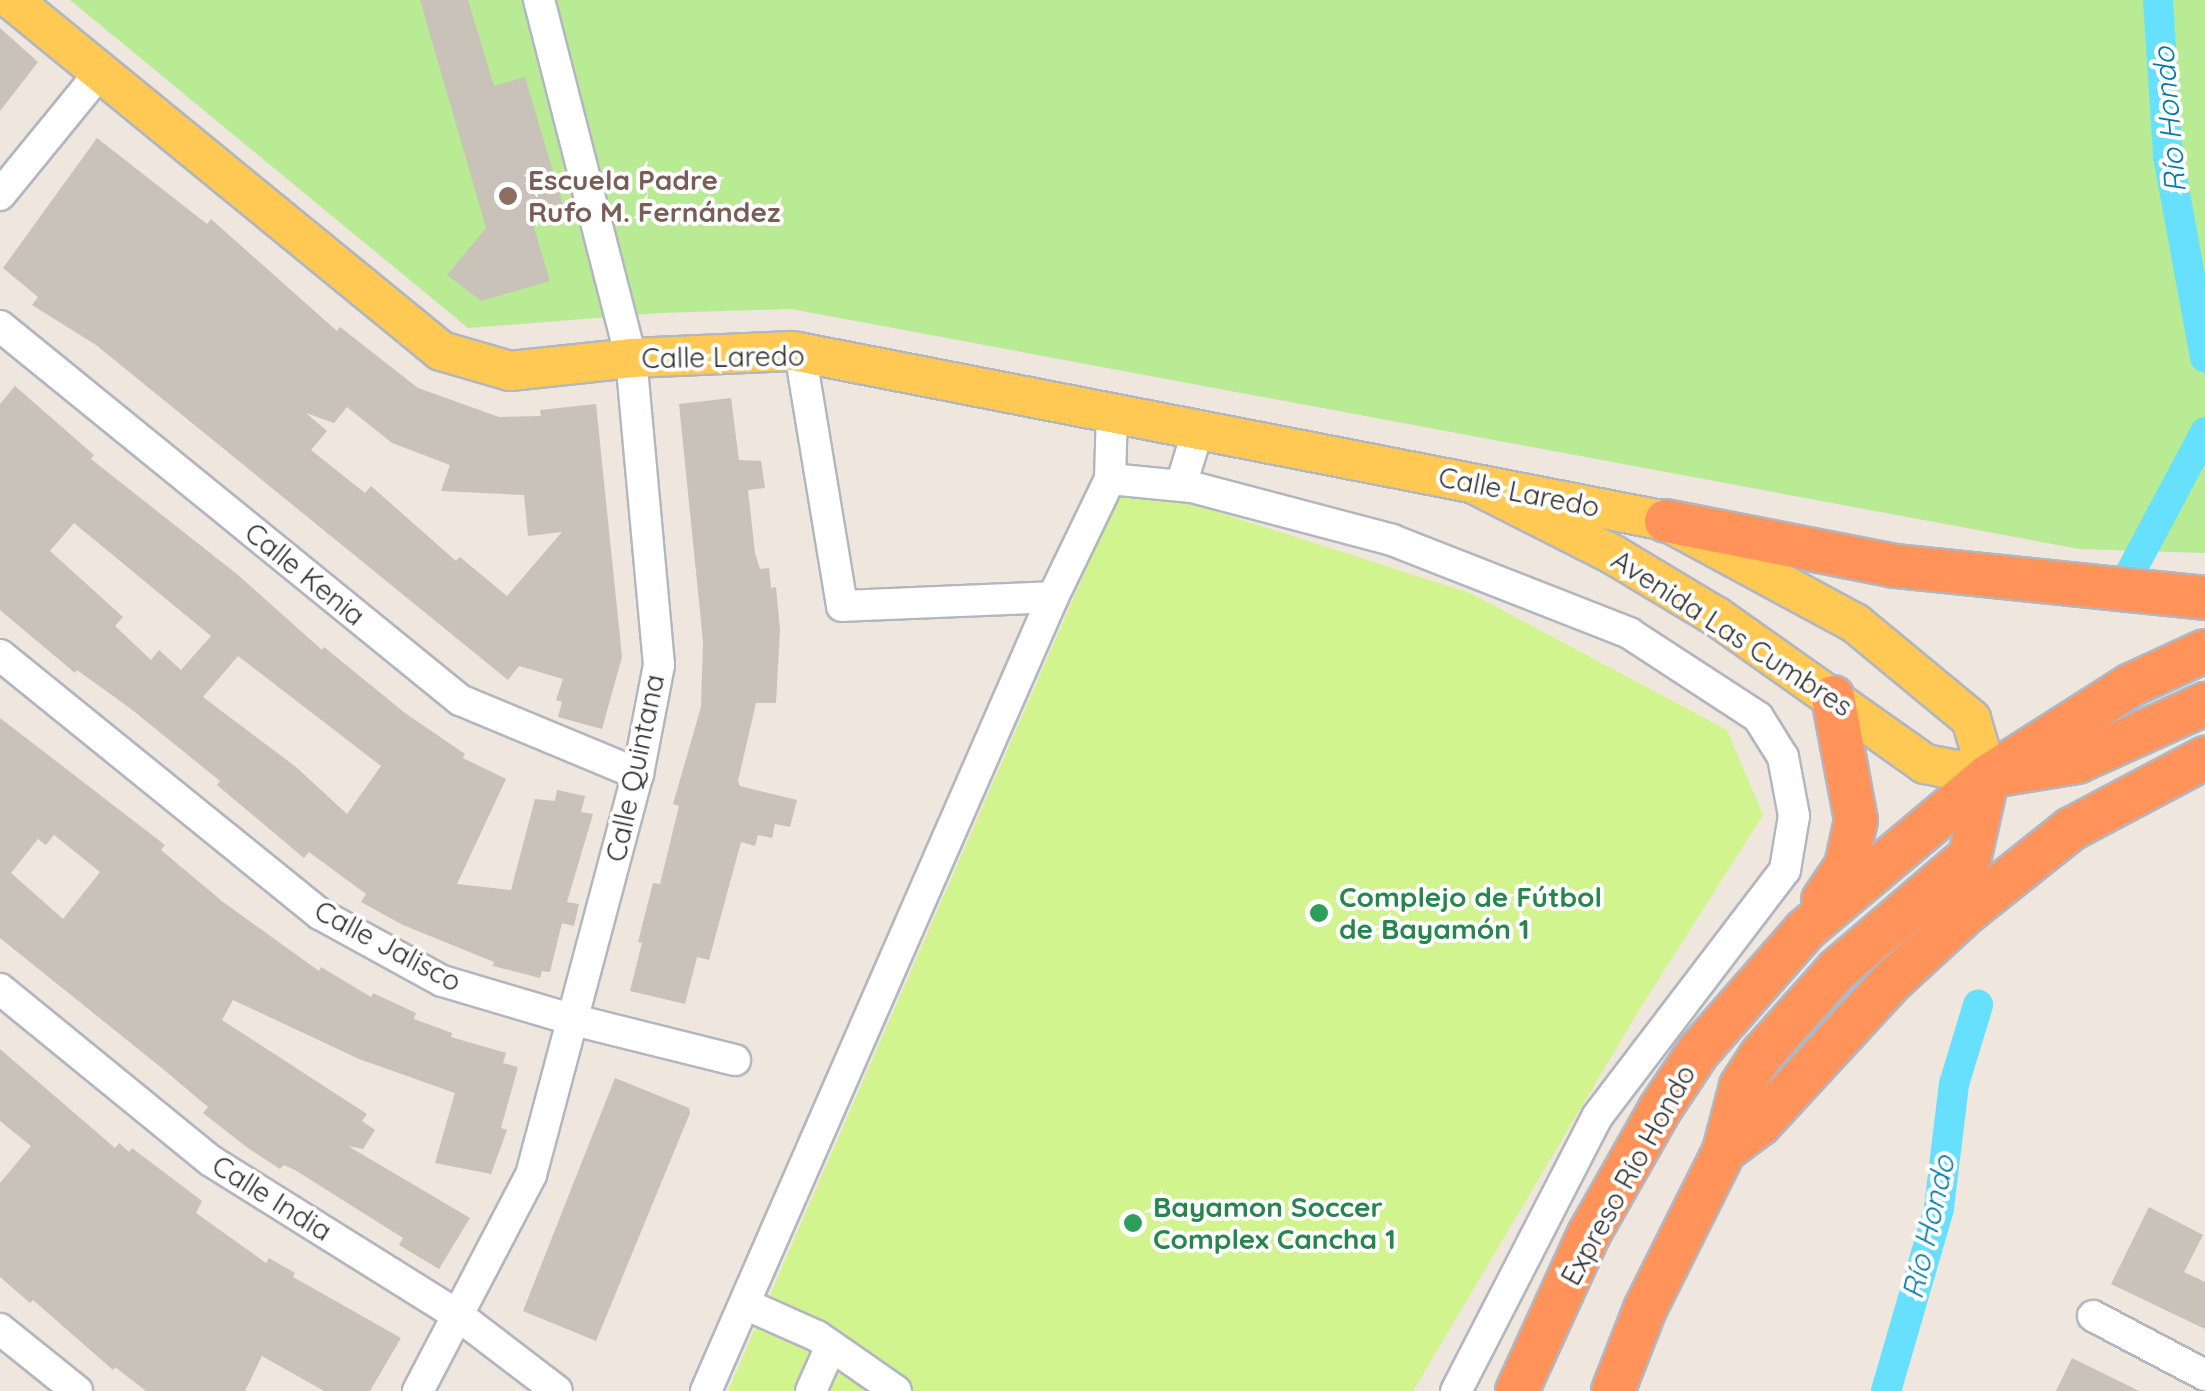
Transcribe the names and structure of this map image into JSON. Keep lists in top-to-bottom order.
{
  "streets": {
    "highway": ["Expreso Río Hondo"],
    "main road": ["Calle Laredo", "Avenida Las Cumbres"],
    "street": [
      "Calle Kenia",
      "Calle Quintana",
      "Calle Jalisco",
      "Calle India"
    ]
  },
  "crossings": [
    ["Calle Laredo", "Avenida Las Cumbres"],
    ["Calle Laredo", "Calle Quintana"],
    ["Calle Kenia", "Calle Quintana"],
    ["Avenida Las Cumbres", "Expreso Río Hondo"],
    ["Calle Quintana", "Calle Jalisco"],
    ["Calle Quintana", "Calle India"]
  ],
  "water": ["Río Hondo"],
  "places": ["Escuela Padre Rufo M. Fernández", "Complejo de Fútbol de Bayamón 1", "Bayamon Soccer Complex Cancha 1"]
}
